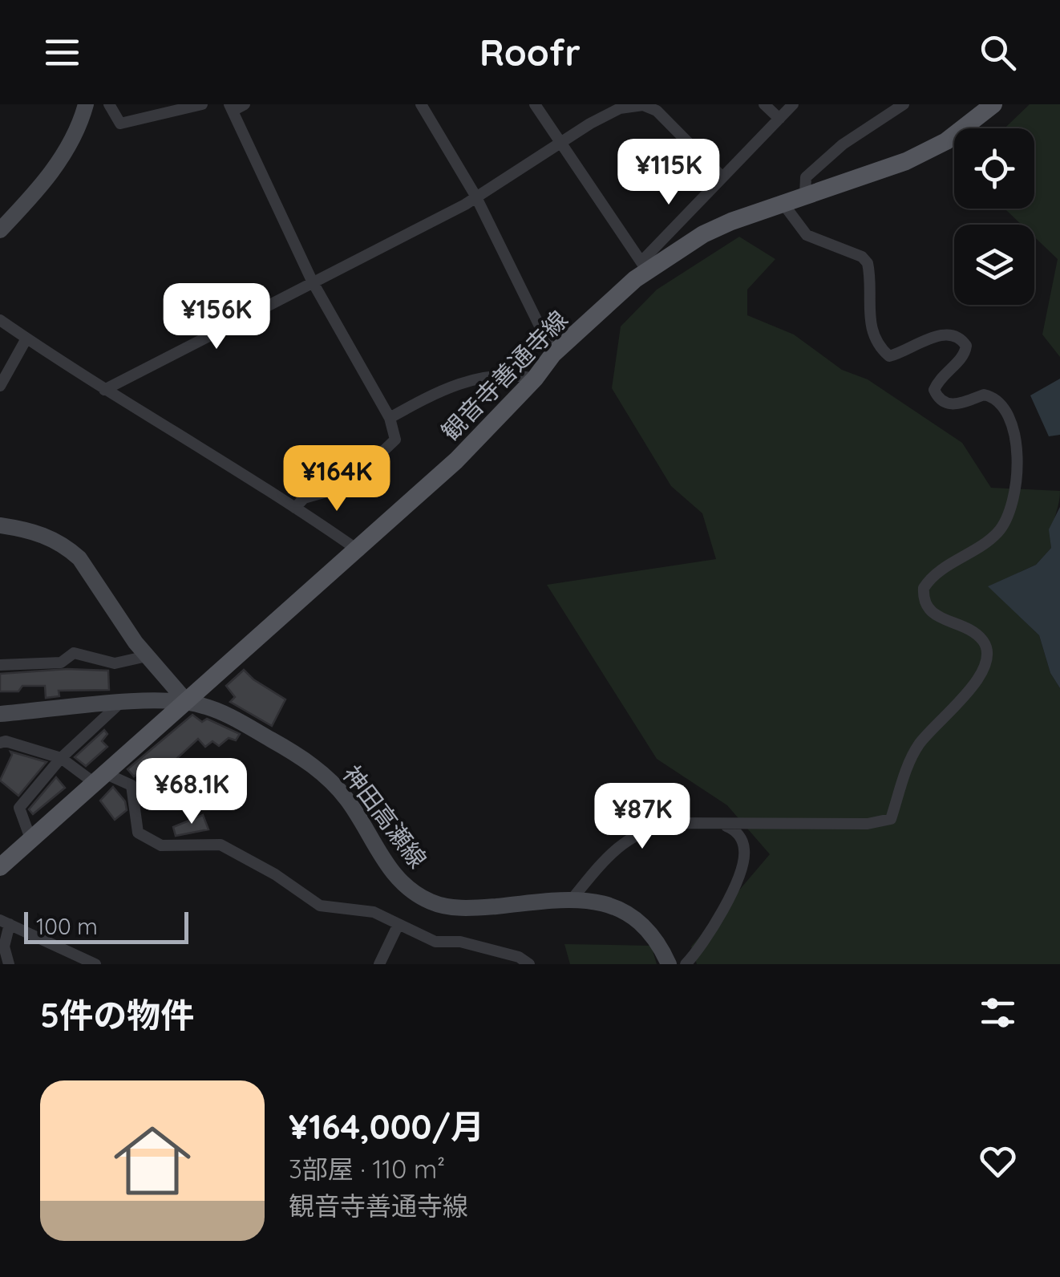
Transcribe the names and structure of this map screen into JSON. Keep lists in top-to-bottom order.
{
  "streets": {
    "main road": ["観音寺善通寺線", "神田高瀬線"]
  },
  "crossings": [
    ["観音寺善通寺線", "神田高瀬線"]
  ],
  "scale_bar": "100 m",
  "page": {
    "header": "Roofr",
    "price": [
      "¥115K",
      "¥156K",
      "¥164K",
      "¥68.1K",
      "¥87K"
    ],
    "scale": "100 m",
    "heading": "5件の物件",
    "list": [
      {
        "name": "¥164,000/月",
        "note": "3部屋 · 110 m² · 観音寺善通寺線"
      }
    ]
  }
}
